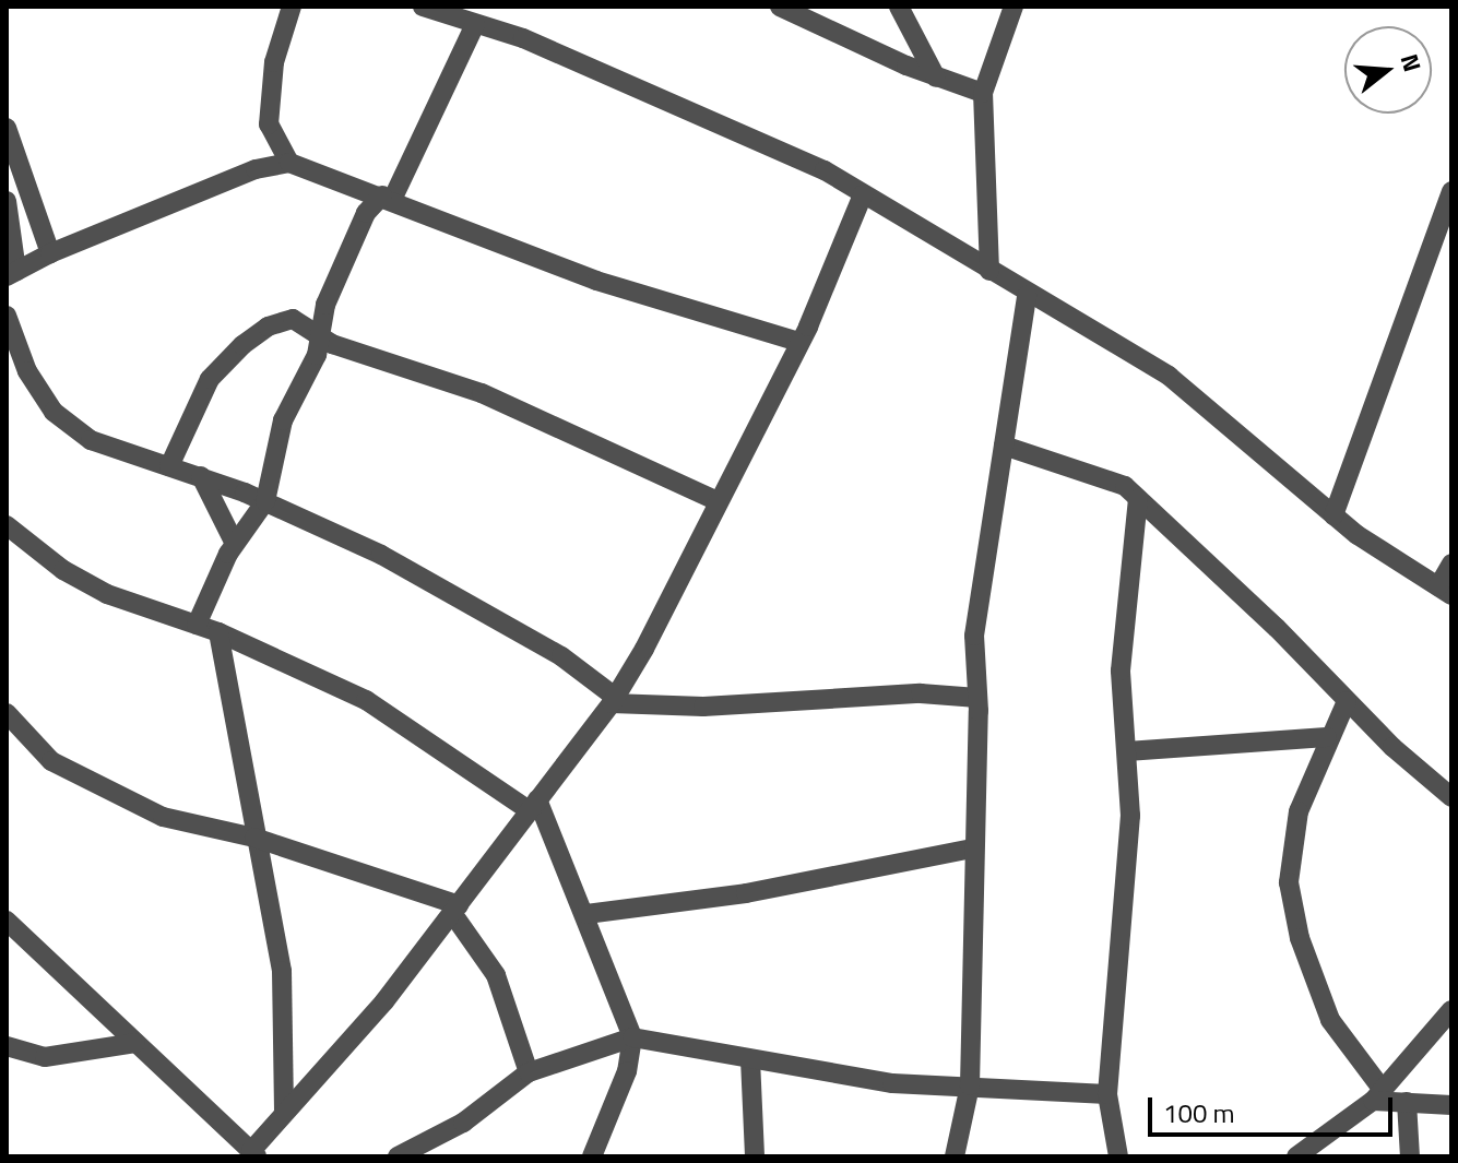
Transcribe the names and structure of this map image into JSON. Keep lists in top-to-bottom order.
{
  "scale_bar": "100 m",
  "north": "right"
}
